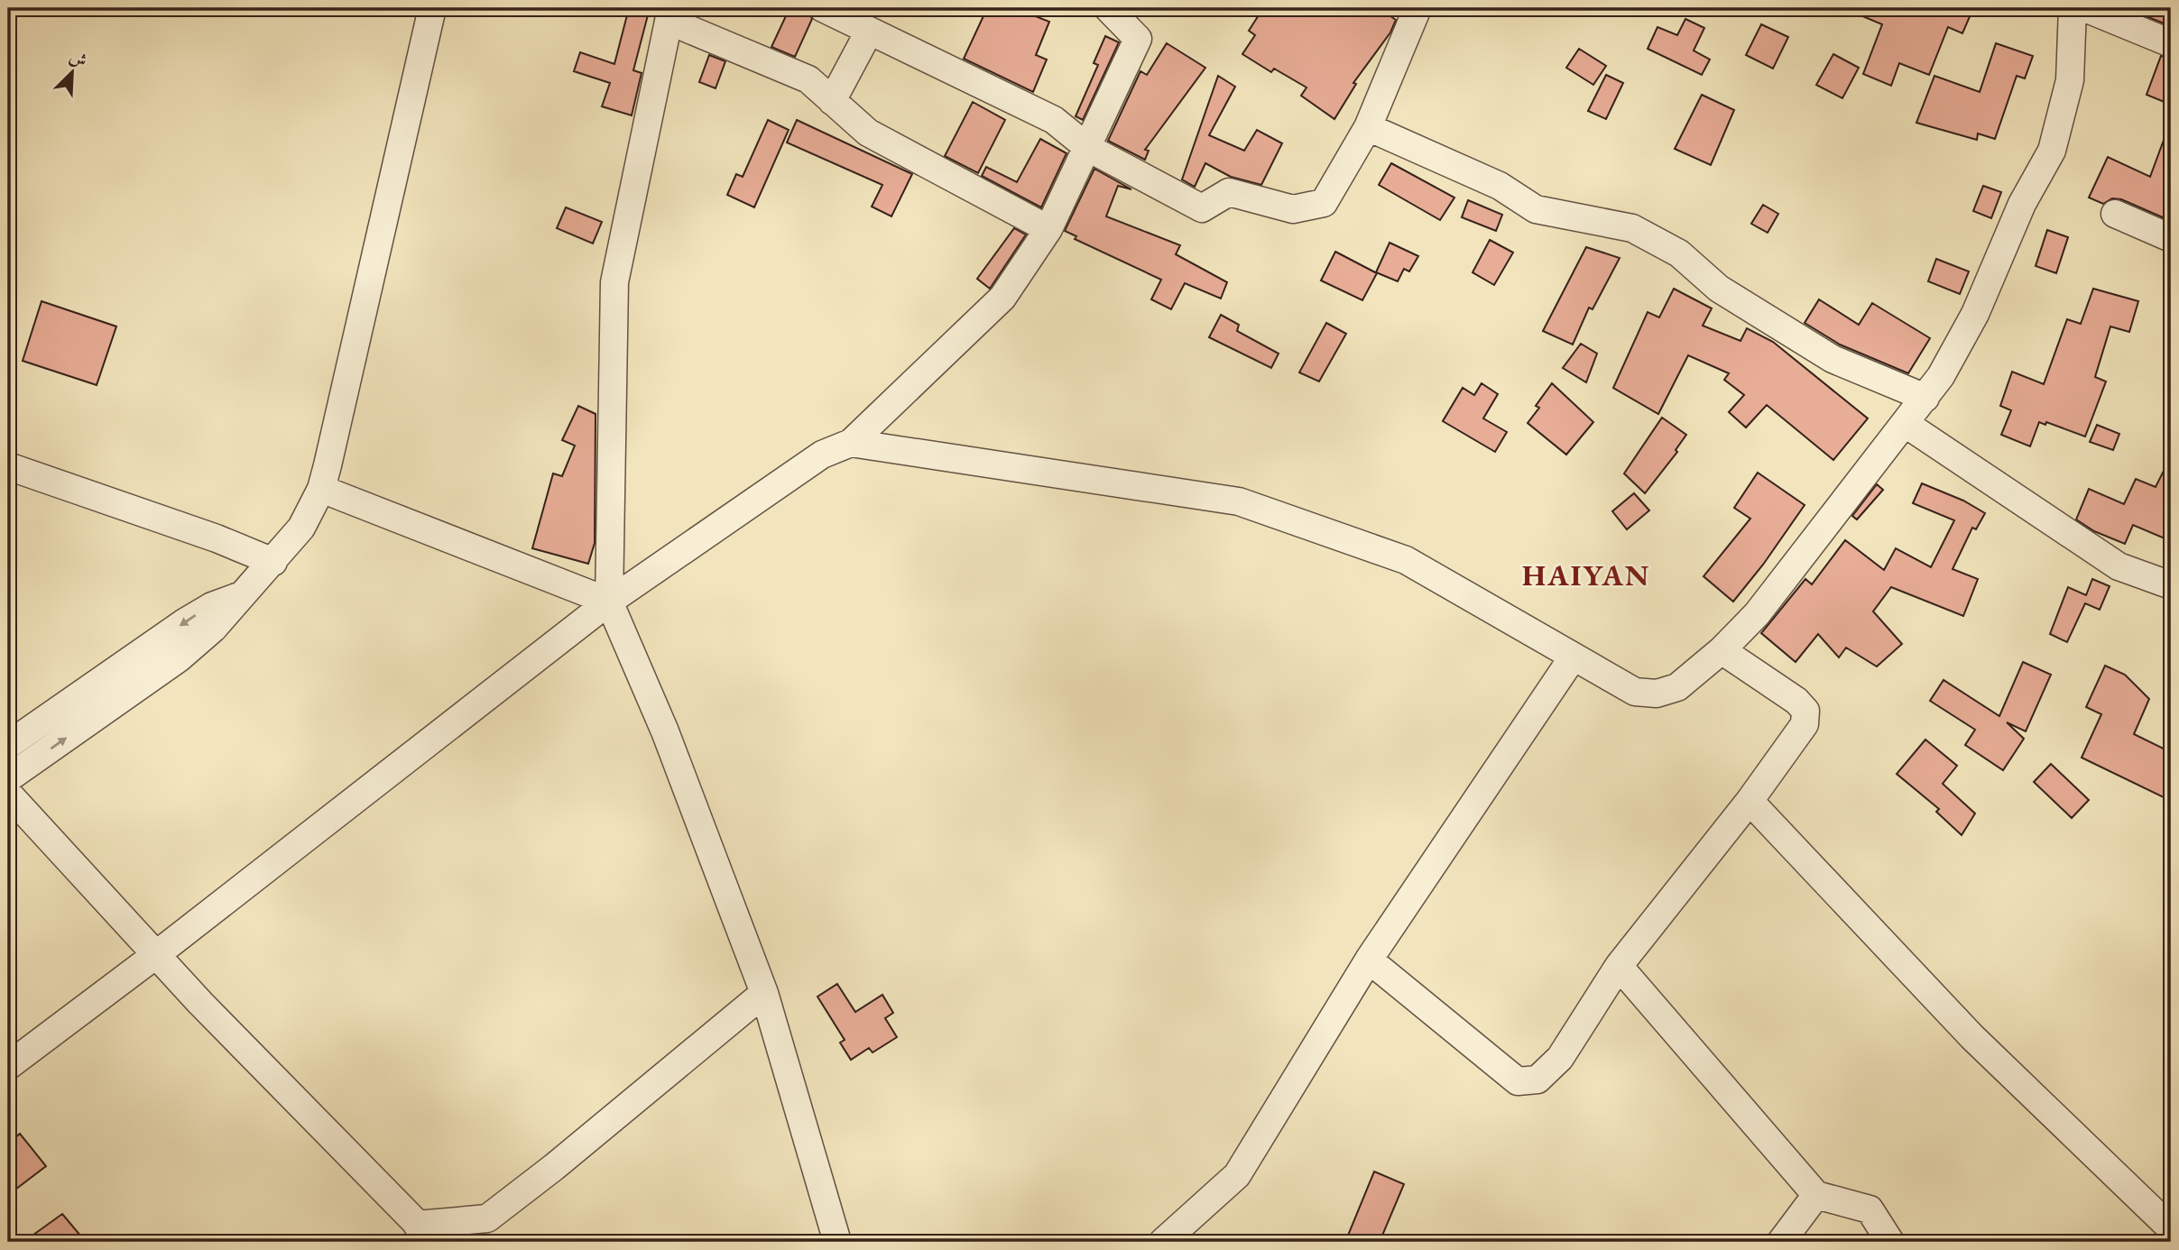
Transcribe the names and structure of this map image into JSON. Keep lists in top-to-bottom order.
{
  "districts": ["HAIYAN"],
  "north": "top right"
}
